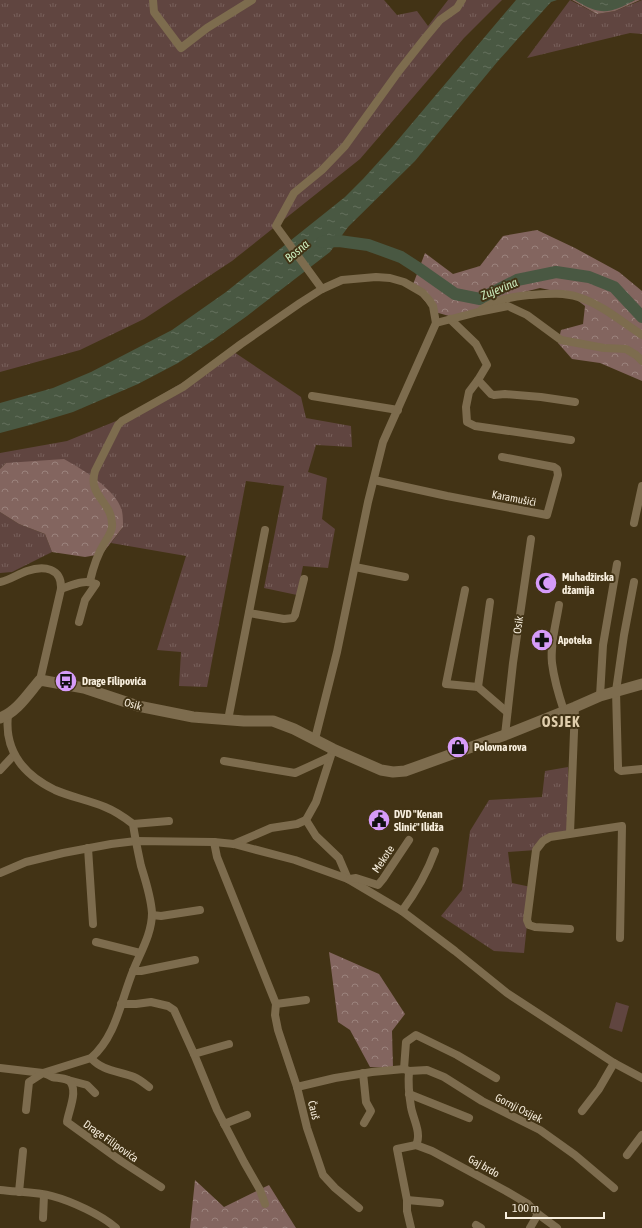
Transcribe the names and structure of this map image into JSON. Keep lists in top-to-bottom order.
{
  "streets": {
    "main road": ["Osik"],
    "street": [
      "Karamušići",
      "Mekote",
      "Gornji Osijek",
      "Čauš",
      "Drage Filipovića",
      "Gaj brdo"
    ]
  },
  "crossings": [
    ["Gornji Osijek", "Čauš"]
  ],
  "districts": ["OSJEK"],
  "water": ["Bosna", "Zujevina"],
  "places": {
    "mosque": ["Muhadžirska džamija"],
    "pharmacy": ["Apoteka"],
    "bus stop": ["Drage Filipovića"],
    "shop": ["Polovna rova"],
    "public building": ["DVD \"Kenan Slinić\" Ilidža"]
  },
  "scale_bar": "100 m"
}
